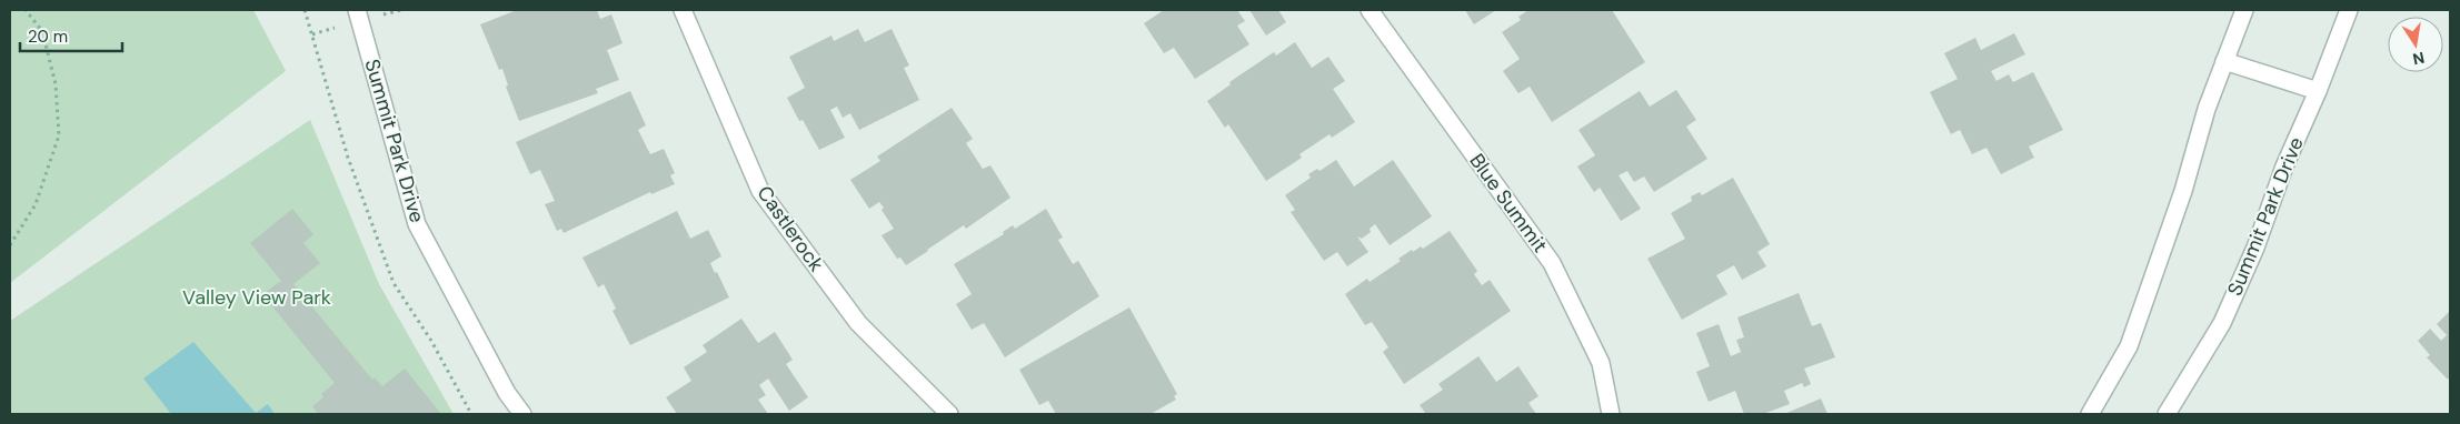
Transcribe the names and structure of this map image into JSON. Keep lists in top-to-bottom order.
{
  "streets": {
    "street": ["Summit Park Drive", "Blue Summit", "Castlerock"]
  },
  "parks": ["Valley View Park"],
  "scale_bar": "20 m",
  "north": "bottom"
}
